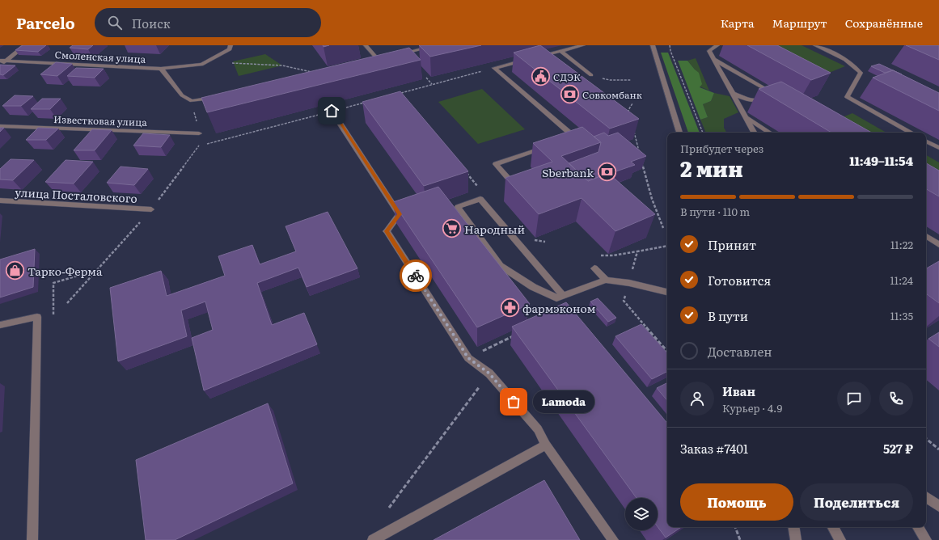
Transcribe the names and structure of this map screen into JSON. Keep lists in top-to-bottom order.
{
  "streets": {
    "street": ["Смоленская улица", "Известковая улица", "улица Посталовского"]
  },
  "places": {
    "public building": ["СДЭК"],
    "bank": ["Совкомбанк", "Sberbank"],
    "supermarket": ["Народный"],
    "shop": ["Тарко-Ферма"],
    "pharmacy": ["фармэконом"],
    "other": ["Lamoda"]
  },
  "page": {
    "header": "Parcelo",
    "search": "Поиск",
    "nav": ["Карта", "Маршрут", "Сохранённые"],
    "heading": ["2 мин", "Прибудет через", "11:49–11:54"],
    "panel": [
      "Иван",
      "Курьер · 4.9",
      "Заказ #7401",
      "527 ₽"
    ],
    "bar": "В пути · 110 m",
    "list": [
      ["Принят", "11:22"],
      ["Готовится", "11:24"],
      ["В пути", "11:35"],
      "Доставлен"
    ],
    "bubble": "Lamoda",
    "buttons": ["Помощь", "Поделиться"]
  }
}
